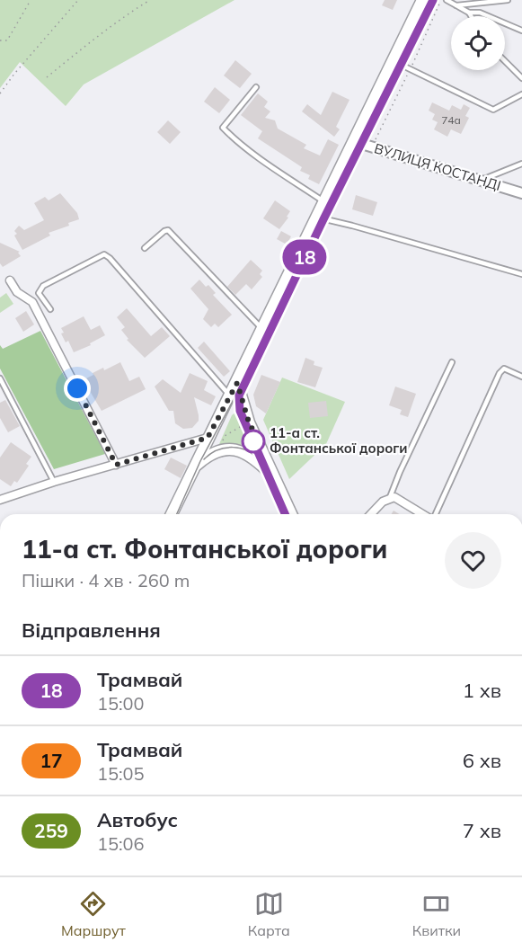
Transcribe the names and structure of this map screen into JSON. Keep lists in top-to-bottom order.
{
  "streets": {
    "street": ["ВУЛИЦЯ КОСТАНДІ"]
  },
  "places": ["11-а ст. Фонтанської дороги"],
  "lines": ["tram line 18"],
  "house_numbers": ["74а"],
  "page": {
    "on_map": "18",
    "heading": [
      ["11-а ст. Фонтанської дороги", "Пішки · 4 хв · 260 m"],
      "Відправлення"
    ],
    "list": [
      {
        "mark": "18",
        "name": "Трамвай",
        "note": "15:00",
        "value": "1 хв"
      },
      {
        "mark": "17",
        "name": "Трамвай",
        "note": "15:05",
        "value": "6 хв"
      },
      {
        "mark": "259",
        "name": "Автобус",
        "note": "15:06",
        "value": "7 хв"
      }
    ],
    "tabs": ["Маршрут", "Карта", "Квитки"]
  }
}
